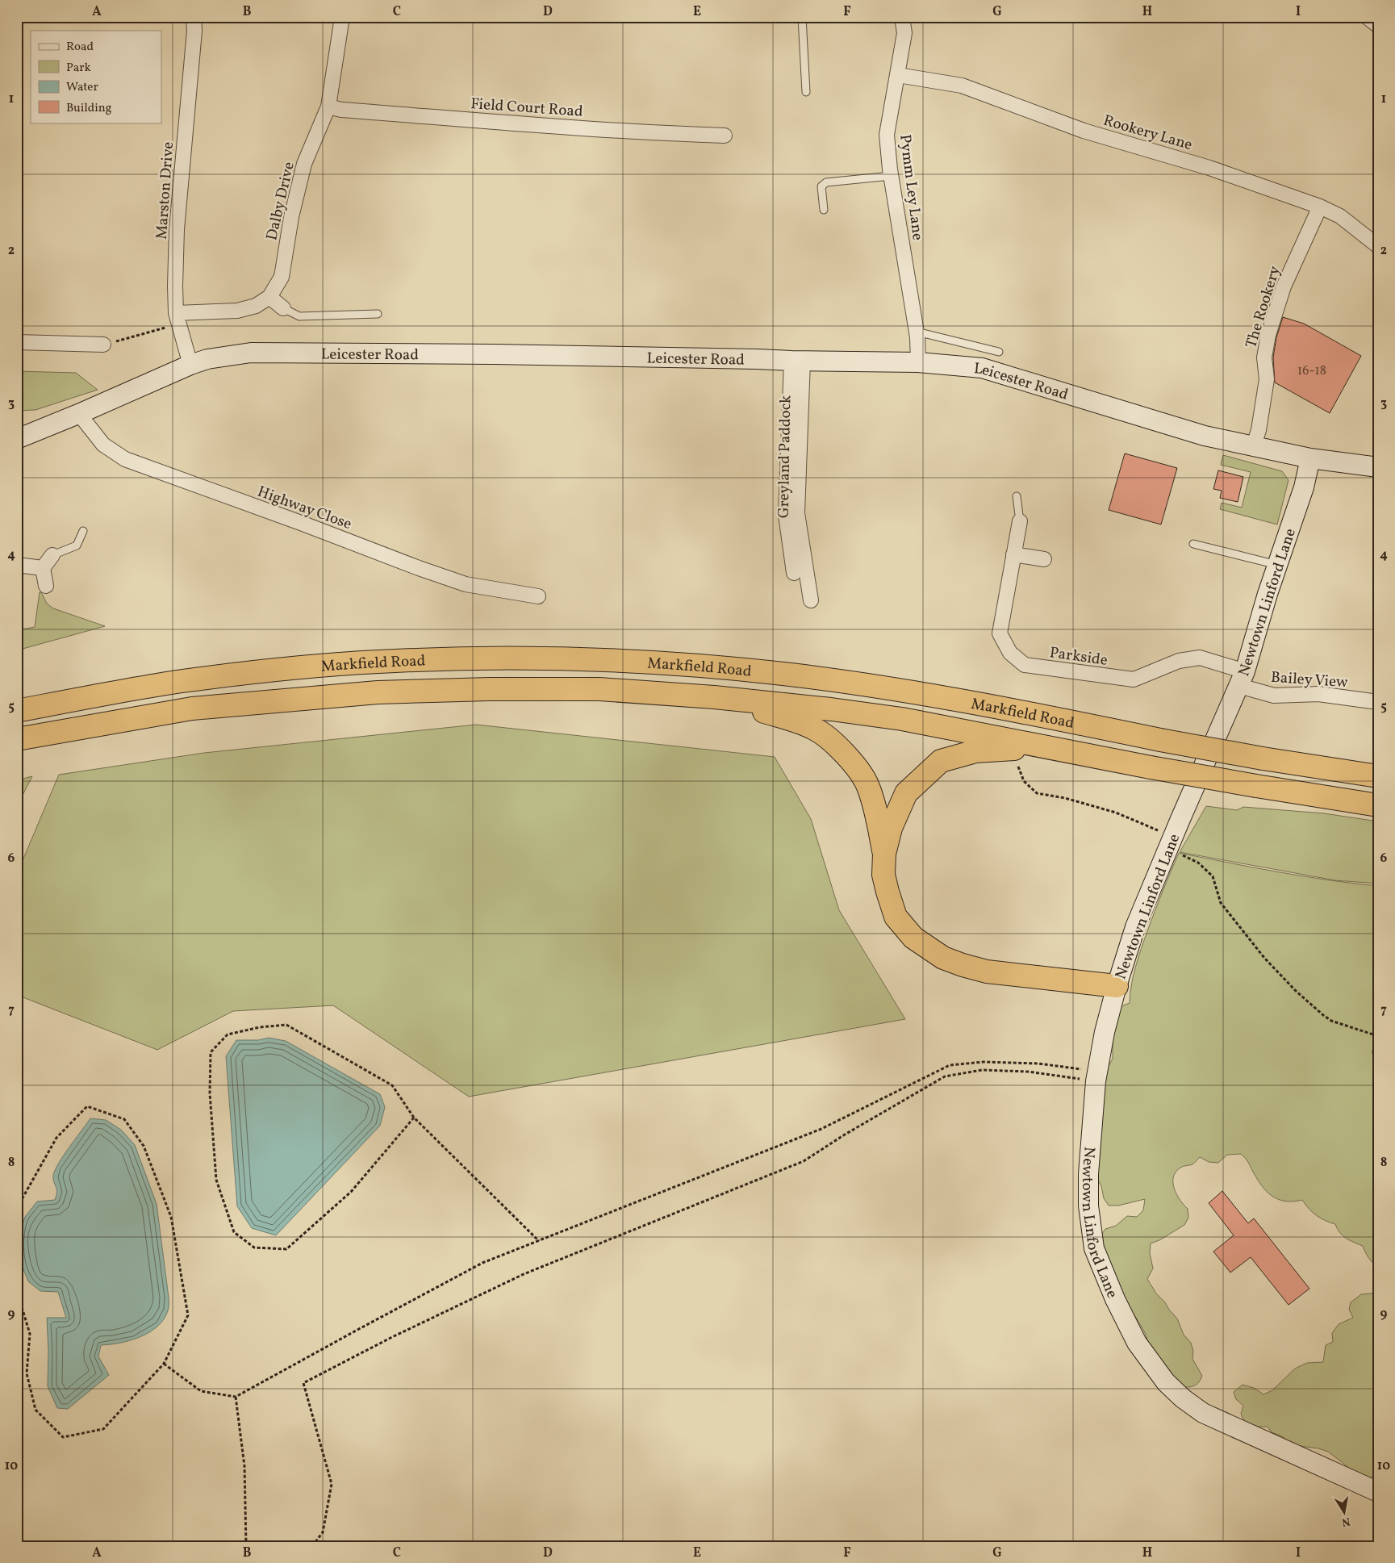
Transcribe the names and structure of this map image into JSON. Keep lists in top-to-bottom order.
{
  "streets": {
    "highway": ["Markfield Road"],
    "street": [
      "Field Court Road",
      "Rookery Lane",
      "Pymm Ley Lane",
      "Marston Drive",
      "Dalby Drive",
      "The Rookery",
      "Leicester Road",
      "Greyland Paddock",
      "Highway Close",
      "Newtown Linford Lane",
      "Parkside",
      "Bailey View"
    ]
  },
  "crossings": [
    ["Field Court Road", "Dalby Drive"],
    ["Rookery Lane", "Pymm Ley Lane"],
    ["Rookery Lane", "The Rookery"],
    ["Pymm Ley Lane", "Leicester Road"],
    ["Marston Drive", "Dalby Drive"],
    ["Marston Drive", "Leicester Road"],
    ["The Rookery", "Leicester Road"],
    ["Leicester Road", "Greyland Paddock"],
    ["Leicester Road", "Highway Close"],
    ["Leicester Road", "Newtown Linford Lane"],
    ["Newtown Linford Lane", "Parkside"],
    ["Newtown Linford Lane", "Bailey View"],
    ["Parkside", "Bailey View"]
  ],
  "house_numbers": ["16-18"],
  "legend": [
    "Road",
    "Park",
    "Water",
    "Building"
  ],
  "north": "bottom",
  "grid": {
    "columns": [
      "A",
      "B",
      "C",
      "D",
      "E",
      "F",
      "G",
      "H",
      "I"
    ],
    "rows": [
      "1",
      "2",
      "3",
      "4",
      "5",
      "6",
      "7",
      "8",
      "9",
      "10"
    ]
  }
}
